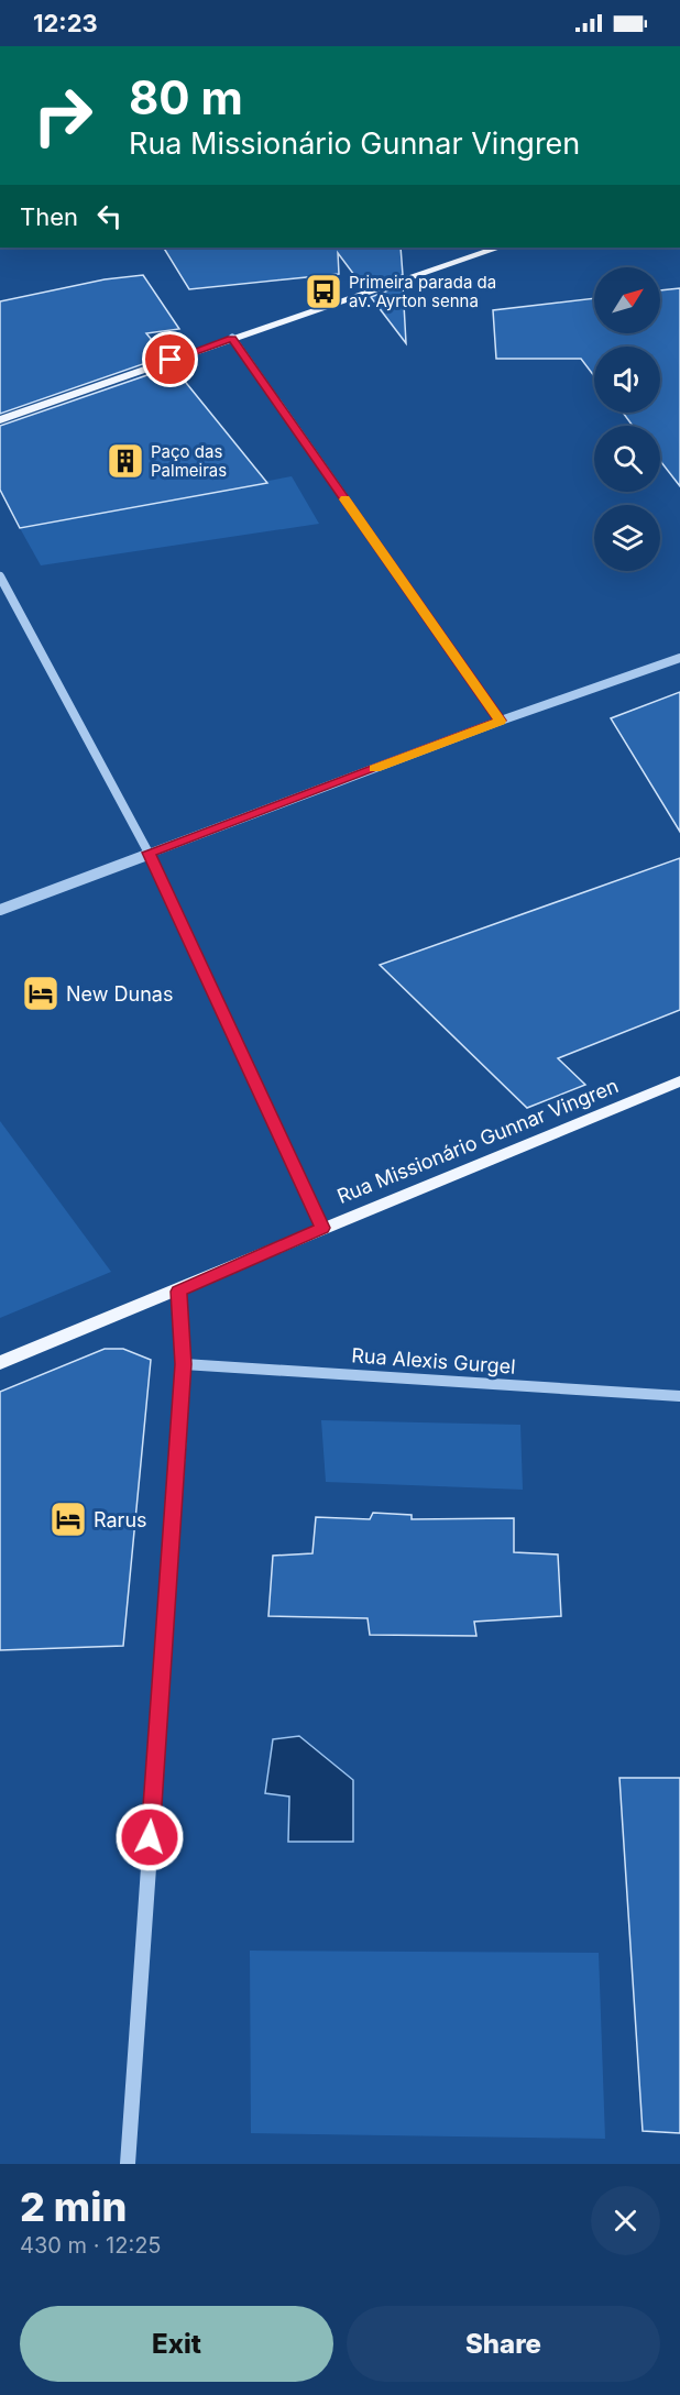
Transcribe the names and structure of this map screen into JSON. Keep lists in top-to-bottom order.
{
  "streets": {
    "main road": ["Rua Missionário Gunnar Vingren"],
    "street": ["Rua Alexis Gurgel"]
  },
  "places": {
    "bus stop": ["Primeira parada da av. Ayrton senna"],
    "building": ["Paço das Palmeiras"],
    "hotel": ["New Dunas", "Rarus"]
  },
  "north": "top right",
  "page": {
    "status": "12:23",
    "turn": ["80 m", "Rua Missionário Gunnar Vingren"],
    "then": "Then",
    "heading": ["2 min", "430 m · 12:25"],
    "buttons": ["Exit", "Share"]
  }
}
